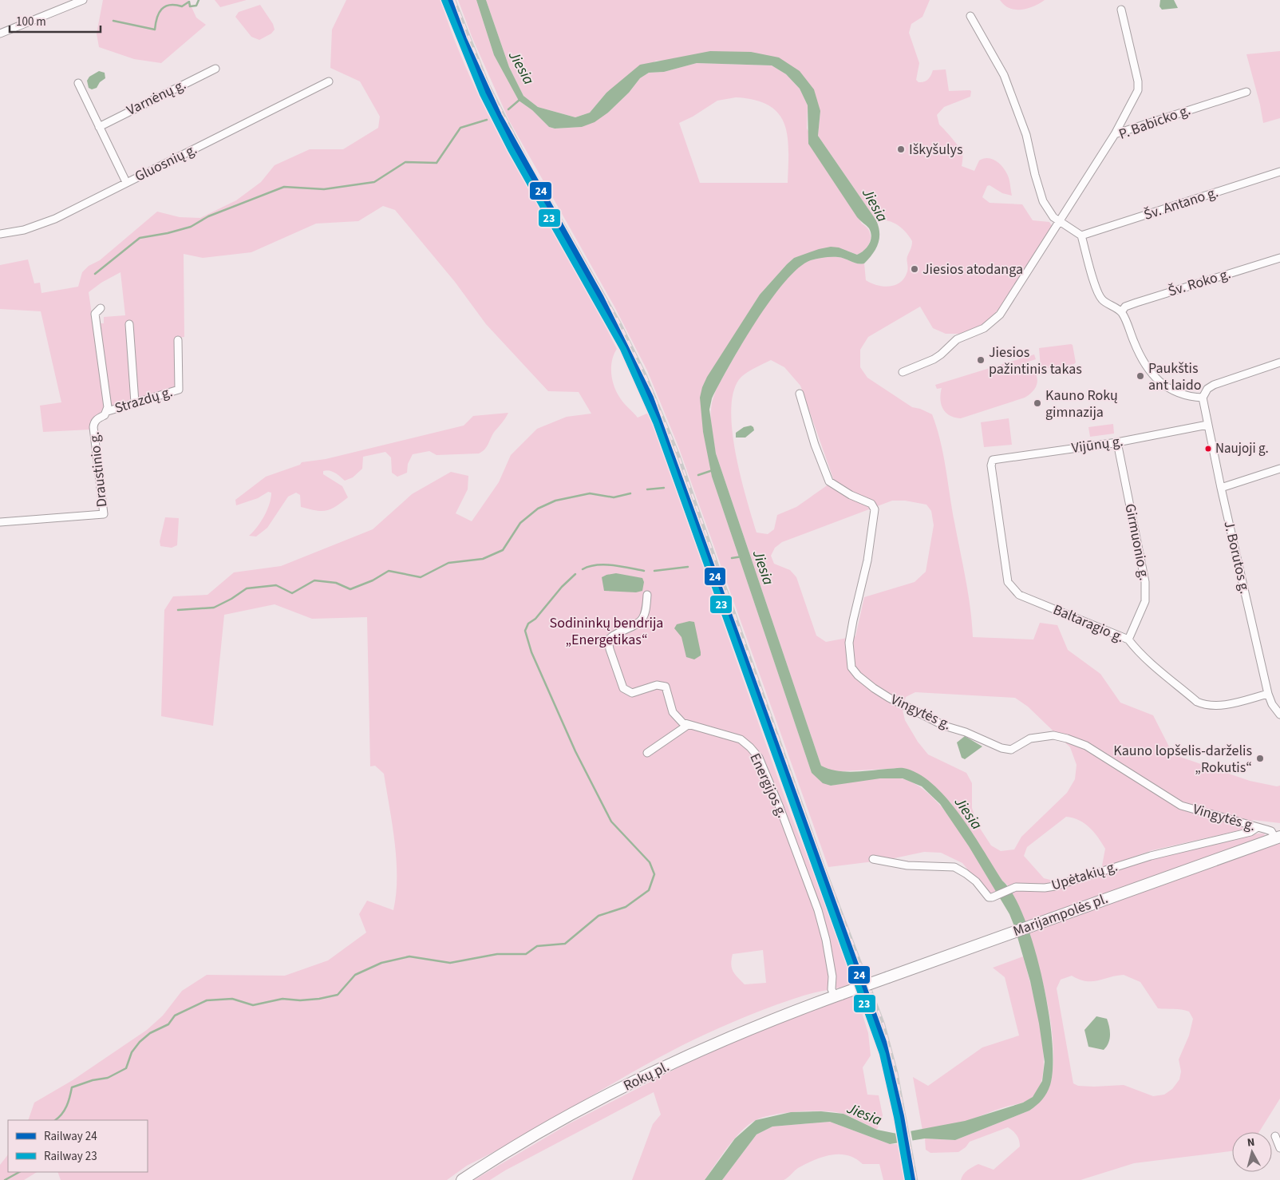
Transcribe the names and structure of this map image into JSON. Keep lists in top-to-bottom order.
{
  "streets": {
    "main road": ["Marijampolės pl.", "Rokų pl."],
    "street": [
      "Varnėnų g.",
      "P. Babicko g.",
      "Gluosnių g.",
      "Šv. Antano g.",
      "Šv. Roko g.",
      "Strazdų g.",
      "Vijūnų g.",
      "Draustinio g.",
      "Girmuonio g.",
      "J. Borutos g.",
      "Baltaragio g.",
      "Vingytės g.",
      "Energijos g.",
      "Upėtakių g."
    ]
  },
  "crossings": [
    ["Strazdų g.", "Draustinio g."],
    ["Vijūnų g.", "Girmuonio g."],
    ["Vijūnų g.", "J. Borutos g."],
    ["Vijūnų g.", "Baltaragio g."],
    ["Girmuonio g.", "Baltaragio g."],
    ["J. Borutos g.", "Baltaragio g."],
    ["Vingytės g.", "Upėtakių g."],
    ["Vingytės g.", "Marijampolės pl."],
    ["Energijos g.", "Marijampolės pl."],
    ["Energijos g.", "Rokų pl."],
    ["Marijampolės pl.", "Rokų pl."]
  ],
  "water": ["Jiesia"],
  "parks": ["Sodininkų bendrija „Energetikas“"],
  "places": [
    "Iškyšulys",
    "Jiesios atodanga",
    "Jiesios pažintinis takas",
    "Paukštis ant laido",
    "Kauno Rokų gimnazija",
    "Naujoji g.",
    "Kauno lopšelis-darželis „Rokutis“"
  ],
  "lines": ["rail line 24", "rail line 23"],
  "legend": ["Railway 24", "Railway 23"],
  "scale_bar": "100 m",
  "north": "top"
}
